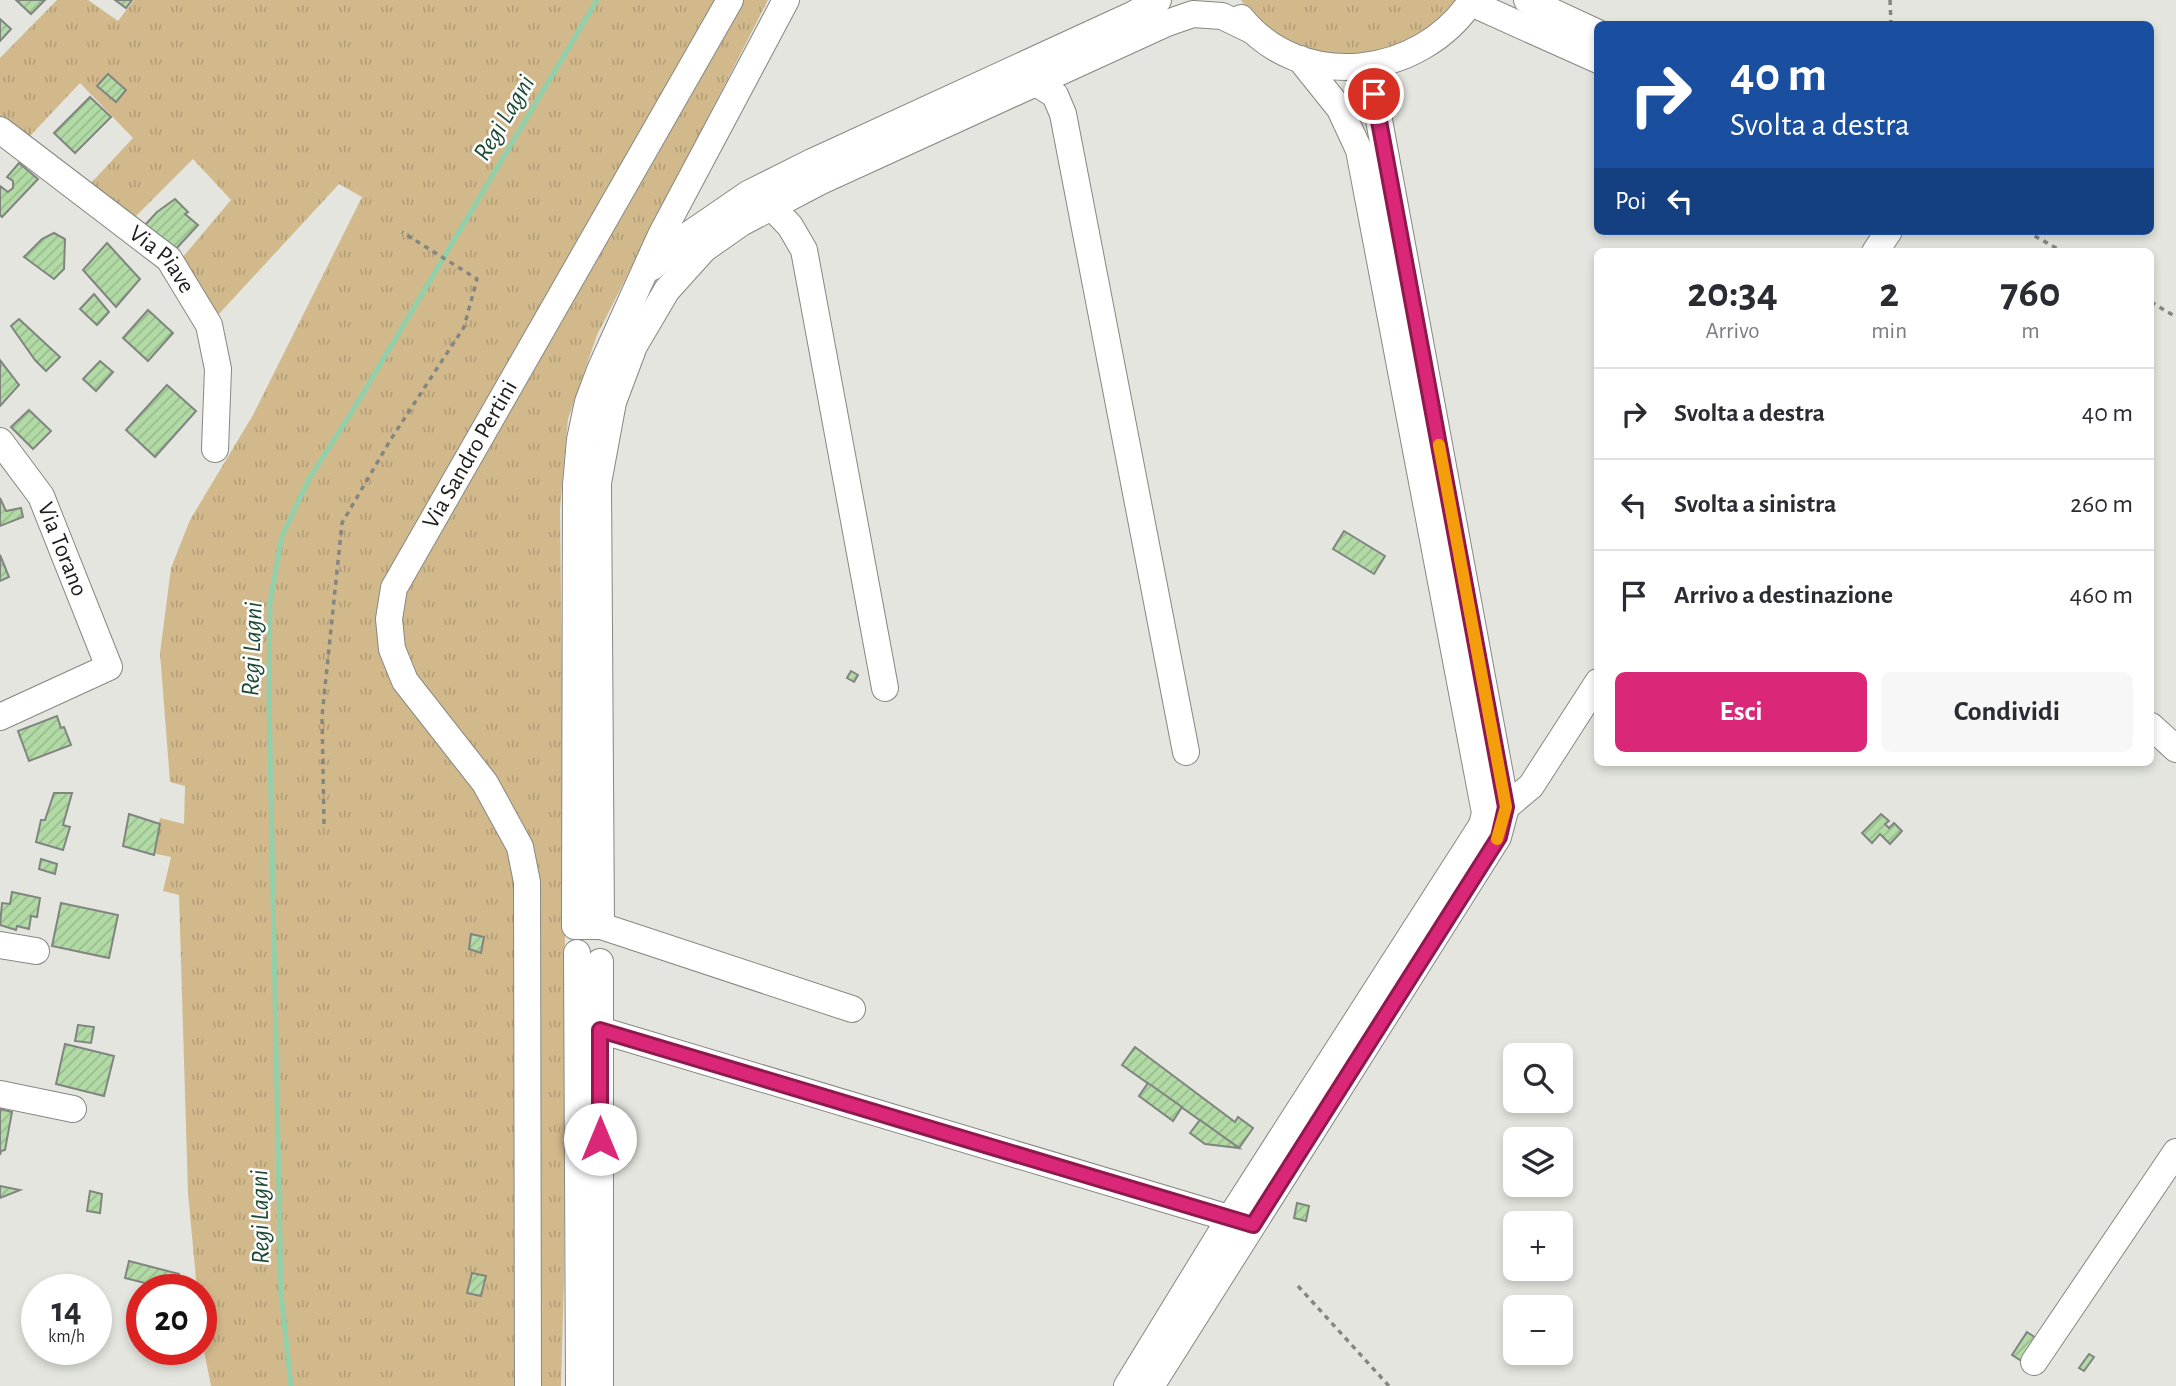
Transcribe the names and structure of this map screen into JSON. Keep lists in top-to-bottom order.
{
  "streets": {
    "street": ["Via Piave", "Via Sandro Pertini", "Via Torano"]
  },
  "water": ["Regi Lagni"],
  "page": {
    "turn": ["40 m", "Svolta a destra"],
    "then": "Poi",
    "eta": [
      "20:34",
      "Arrivo",
      "2",
      "min",
      "760",
      "m"
    ],
    "list": [
      {
        "name": "Svolta a destra",
        "value": "40 m"
      },
      {
        "name": "Svolta a sinistra",
        "value": "260 m"
      },
      {
        "name": "Arrivo a destinazione",
        "value": "460 m"
      }
    ],
    "buttons": ["Esci", "Condividi"],
    "map_buttons": ["+", "−"],
    "speed": "14 km/h",
    "limit": "20"
  }
}
